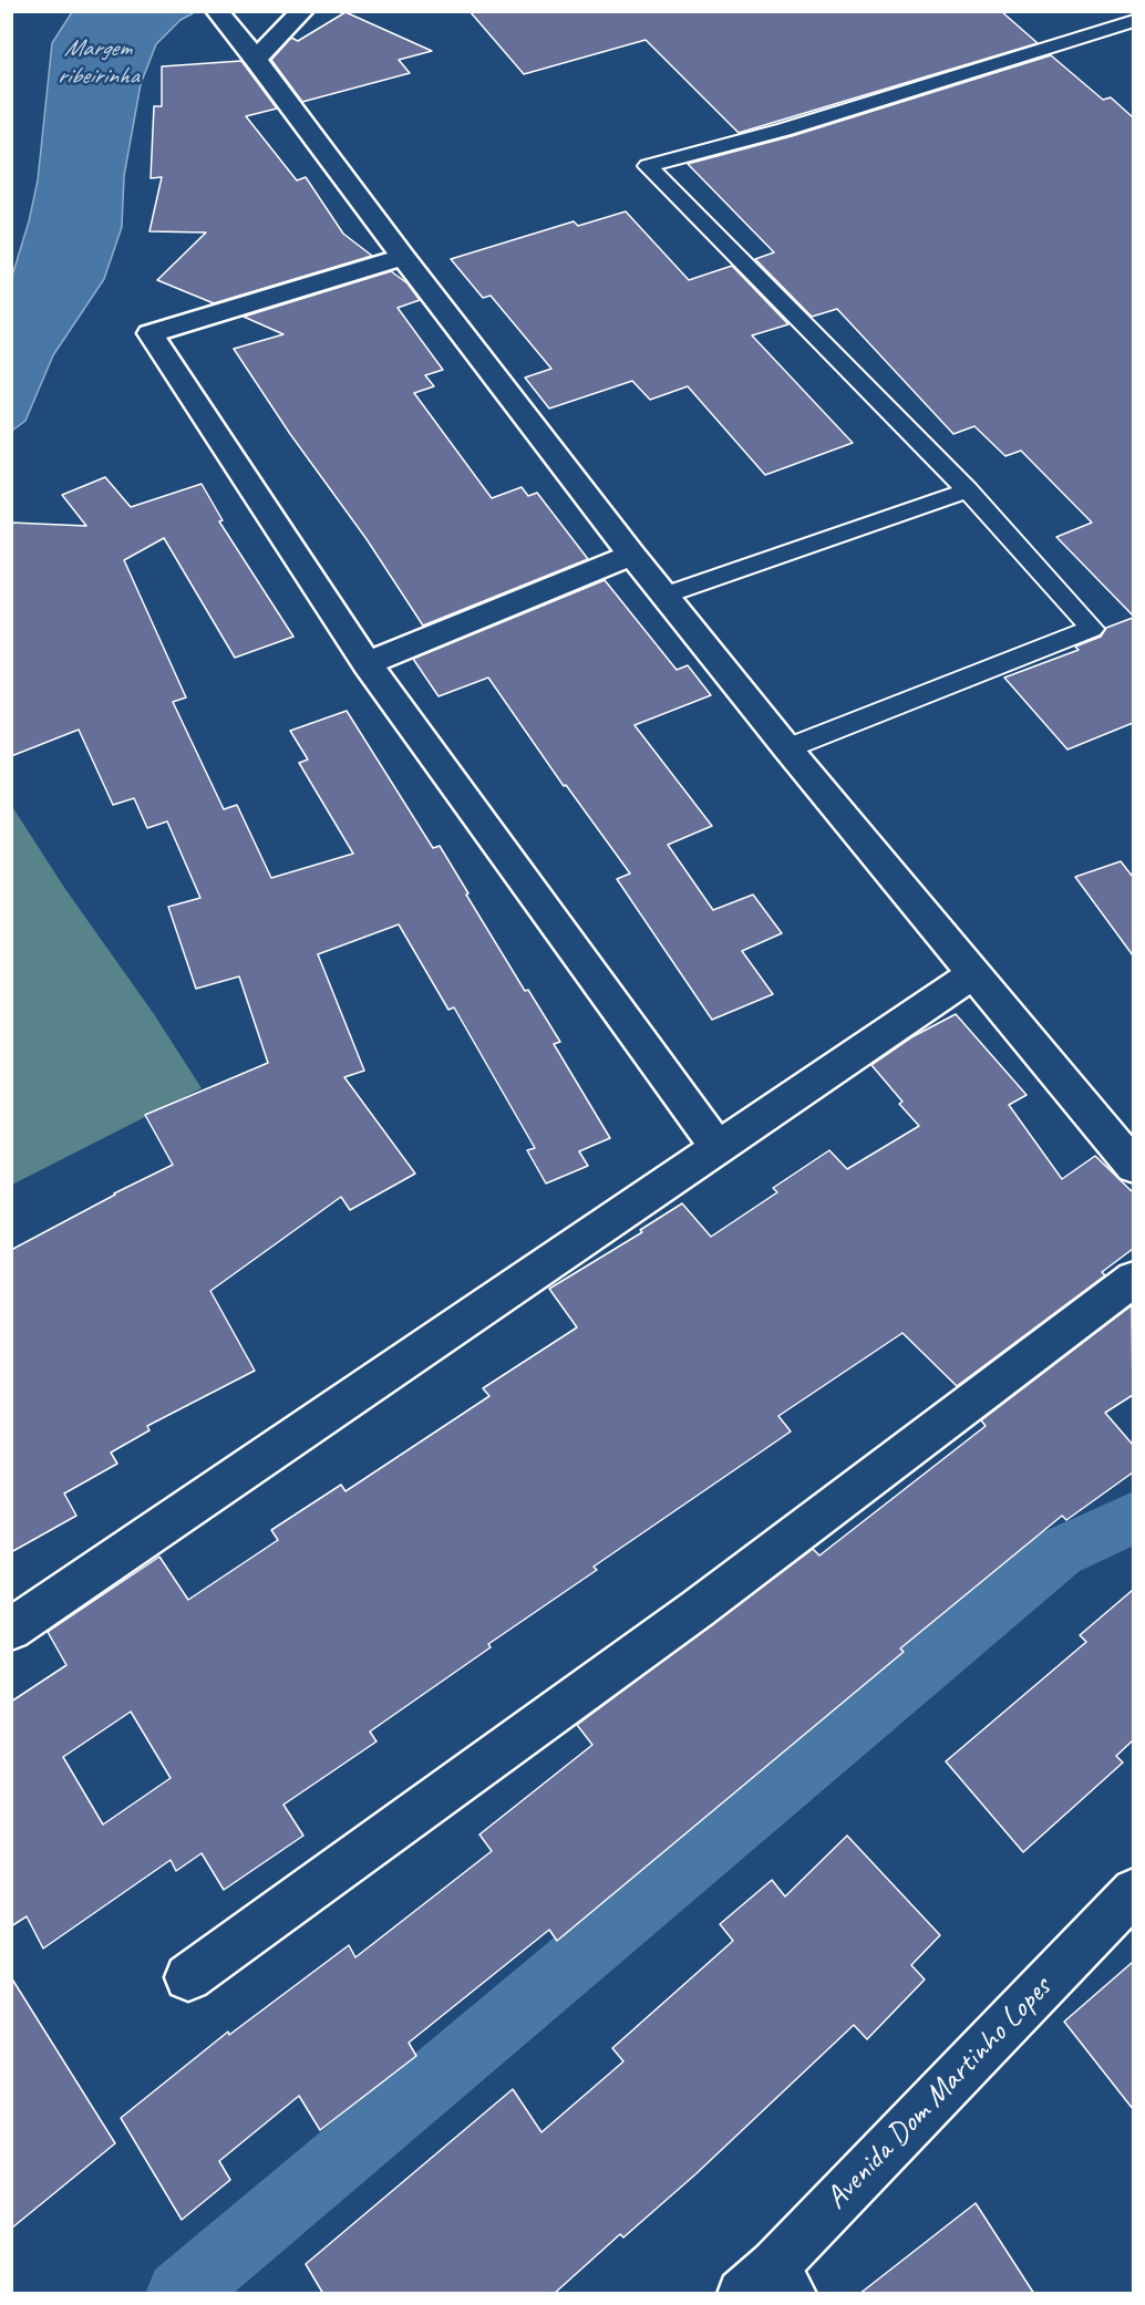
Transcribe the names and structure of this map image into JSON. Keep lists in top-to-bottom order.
{
  "streets": {
    "street": ["Avenida Dom Martinho Lopes"]
  },
  "water": ["Margem ribeirinha"]
}
